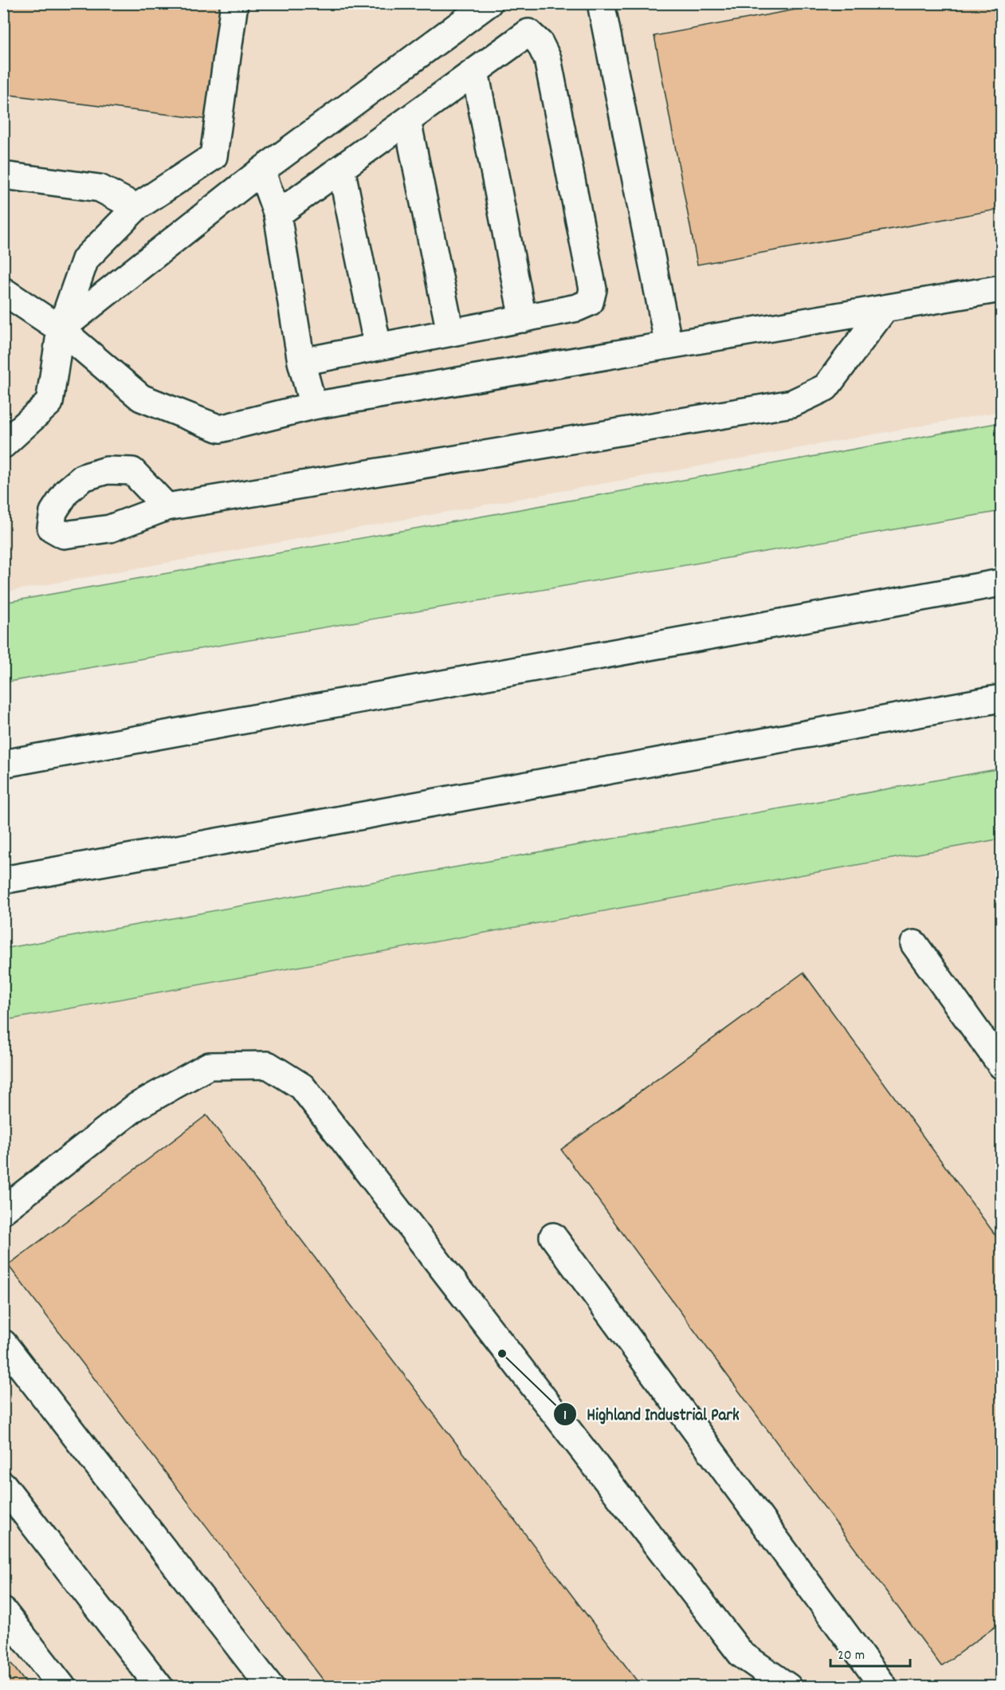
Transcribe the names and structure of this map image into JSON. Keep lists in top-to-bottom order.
{
  "places": ["Highland Industrial Park"],
  "scale_bar": "20 m"
}
